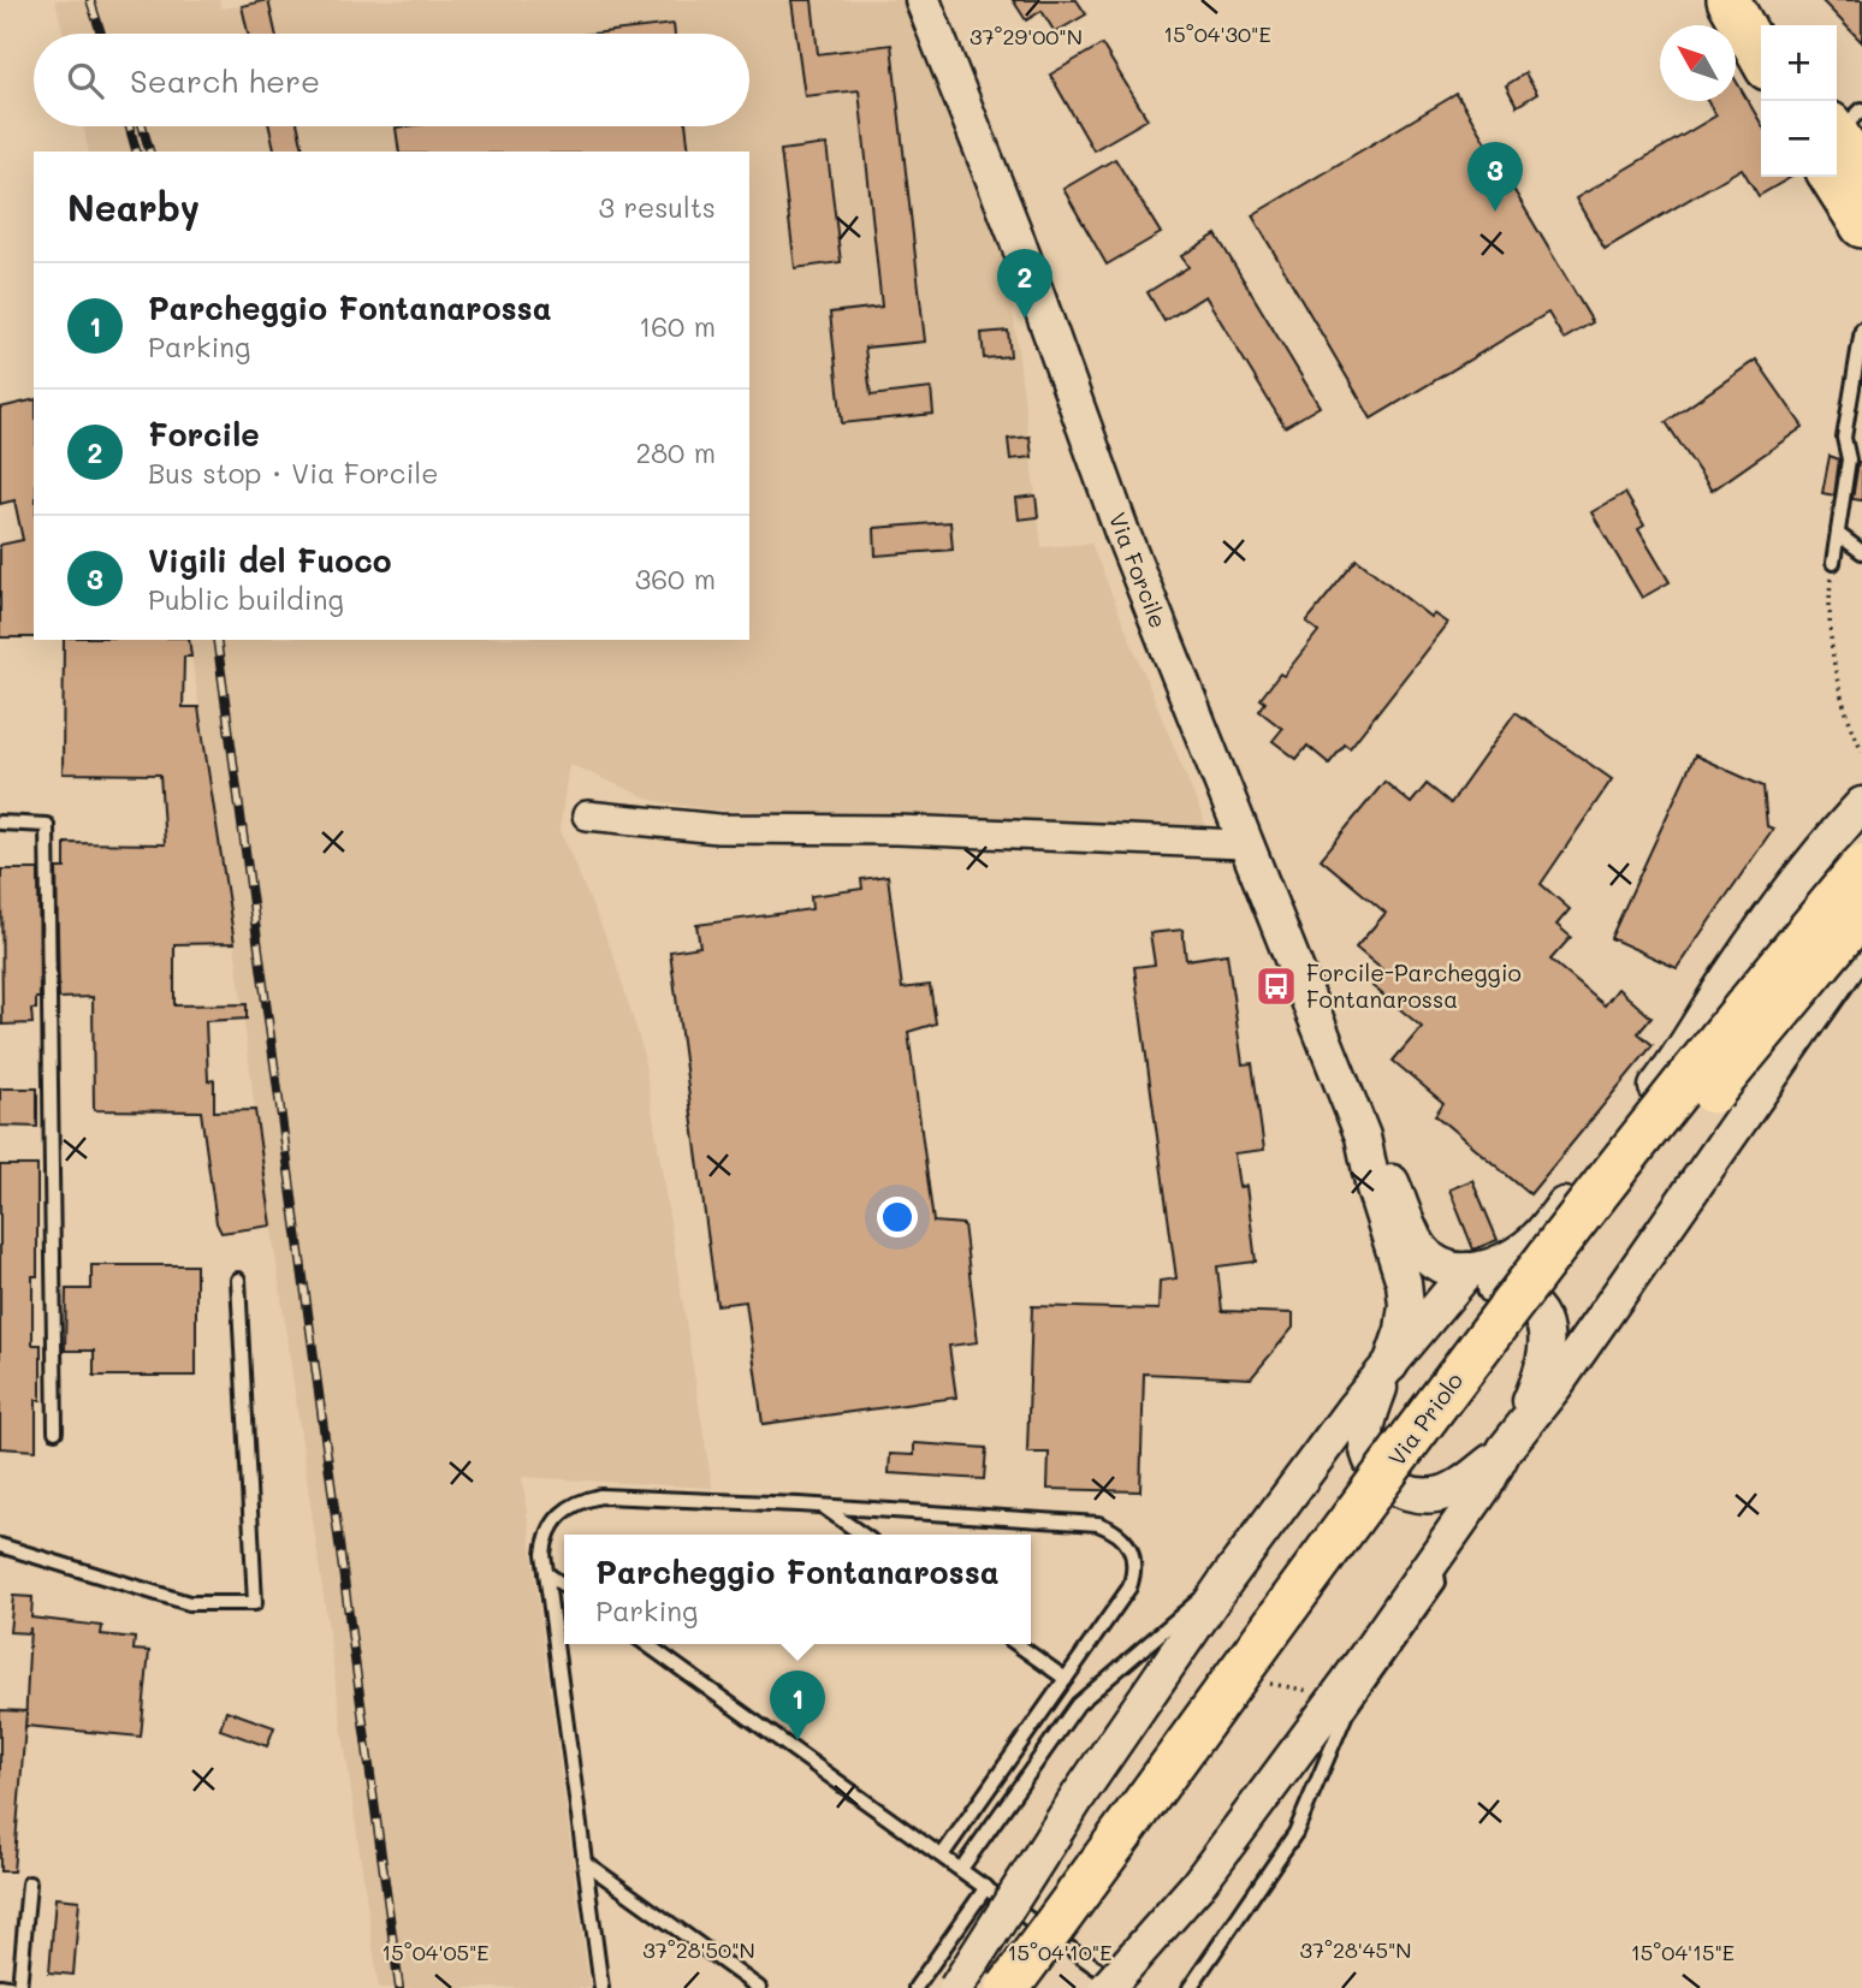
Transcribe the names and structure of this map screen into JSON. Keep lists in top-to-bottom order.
{
  "streets": {
    "main road": ["Via Priolo"],
    "street": ["Via Forcile"]
  },
  "places": {
    "bus stop": ["Forcile-Parcheggio Fontanarossa"]
  },
  "north": "top left",
  "page": {
    "map_buttons": ["+", "−"],
    "search": "Search here",
    "pins": ["3", "2", "1"],
    "heading": ["Nearby", "3 results"],
    "list": [
      {
        "mark": "1",
        "name": "Parcheggio Fontanarossa",
        "note": "Parking",
        "value": "160 m"
      },
      {
        "mark": "2",
        "name": "Forcile",
        "note": "Bus stop · Via Forcile",
        "value": "280 m"
      },
      {
        "mark": "3",
        "name": "Vigili del Fuoco",
        "note": "Public building",
        "value": "360 m"
      }
    ],
    "popup": ["Parcheggio Fontanarossa", "Parking"]
  },
  "coordinates": [
    "15°04'30\"E",
    "37°29'00\"N",
    "37°28'50\"N",
    "37°28'45\"N",
    "15°04'05\"E",
    "15°04'10\"E",
    "15°04'15\"E"
  ]
}
